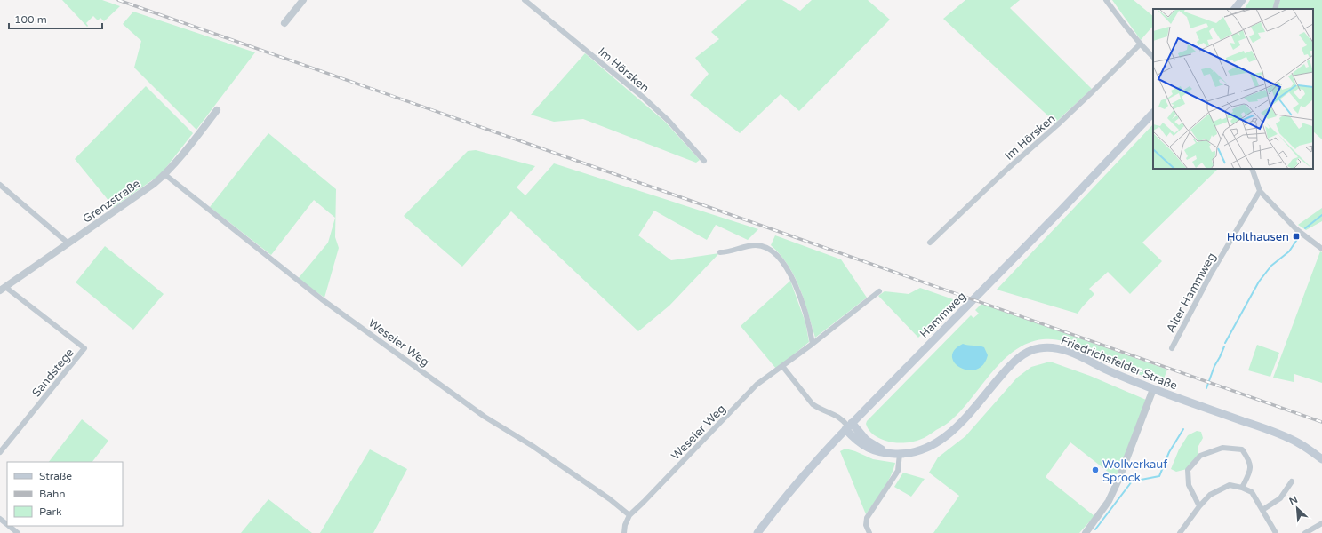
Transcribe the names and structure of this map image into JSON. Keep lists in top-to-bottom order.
{
  "streets": {
    "main road": ["Hammweg", "Friedrichsfelder Straße"],
    "street": [
      "Im Hörsken",
      "Grenzstraße",
      "Alter Hammweg",
      "Weseler Weg",
      "Sandstege"
    ]
  },
  "crossings": [
    ["Grenzstraße", "Weseler Weg"],
    ["Grenzstraße", "Sandstege"]
  ],
  "places": {
    "transit": ["Holthausen"],
    "other": ["Wollverkauf Sprock"]
  },
  "legend": ["Straße", "Bahn", "Park"],
  "scale_bar": "100 m",
  "north": "top left"
}
